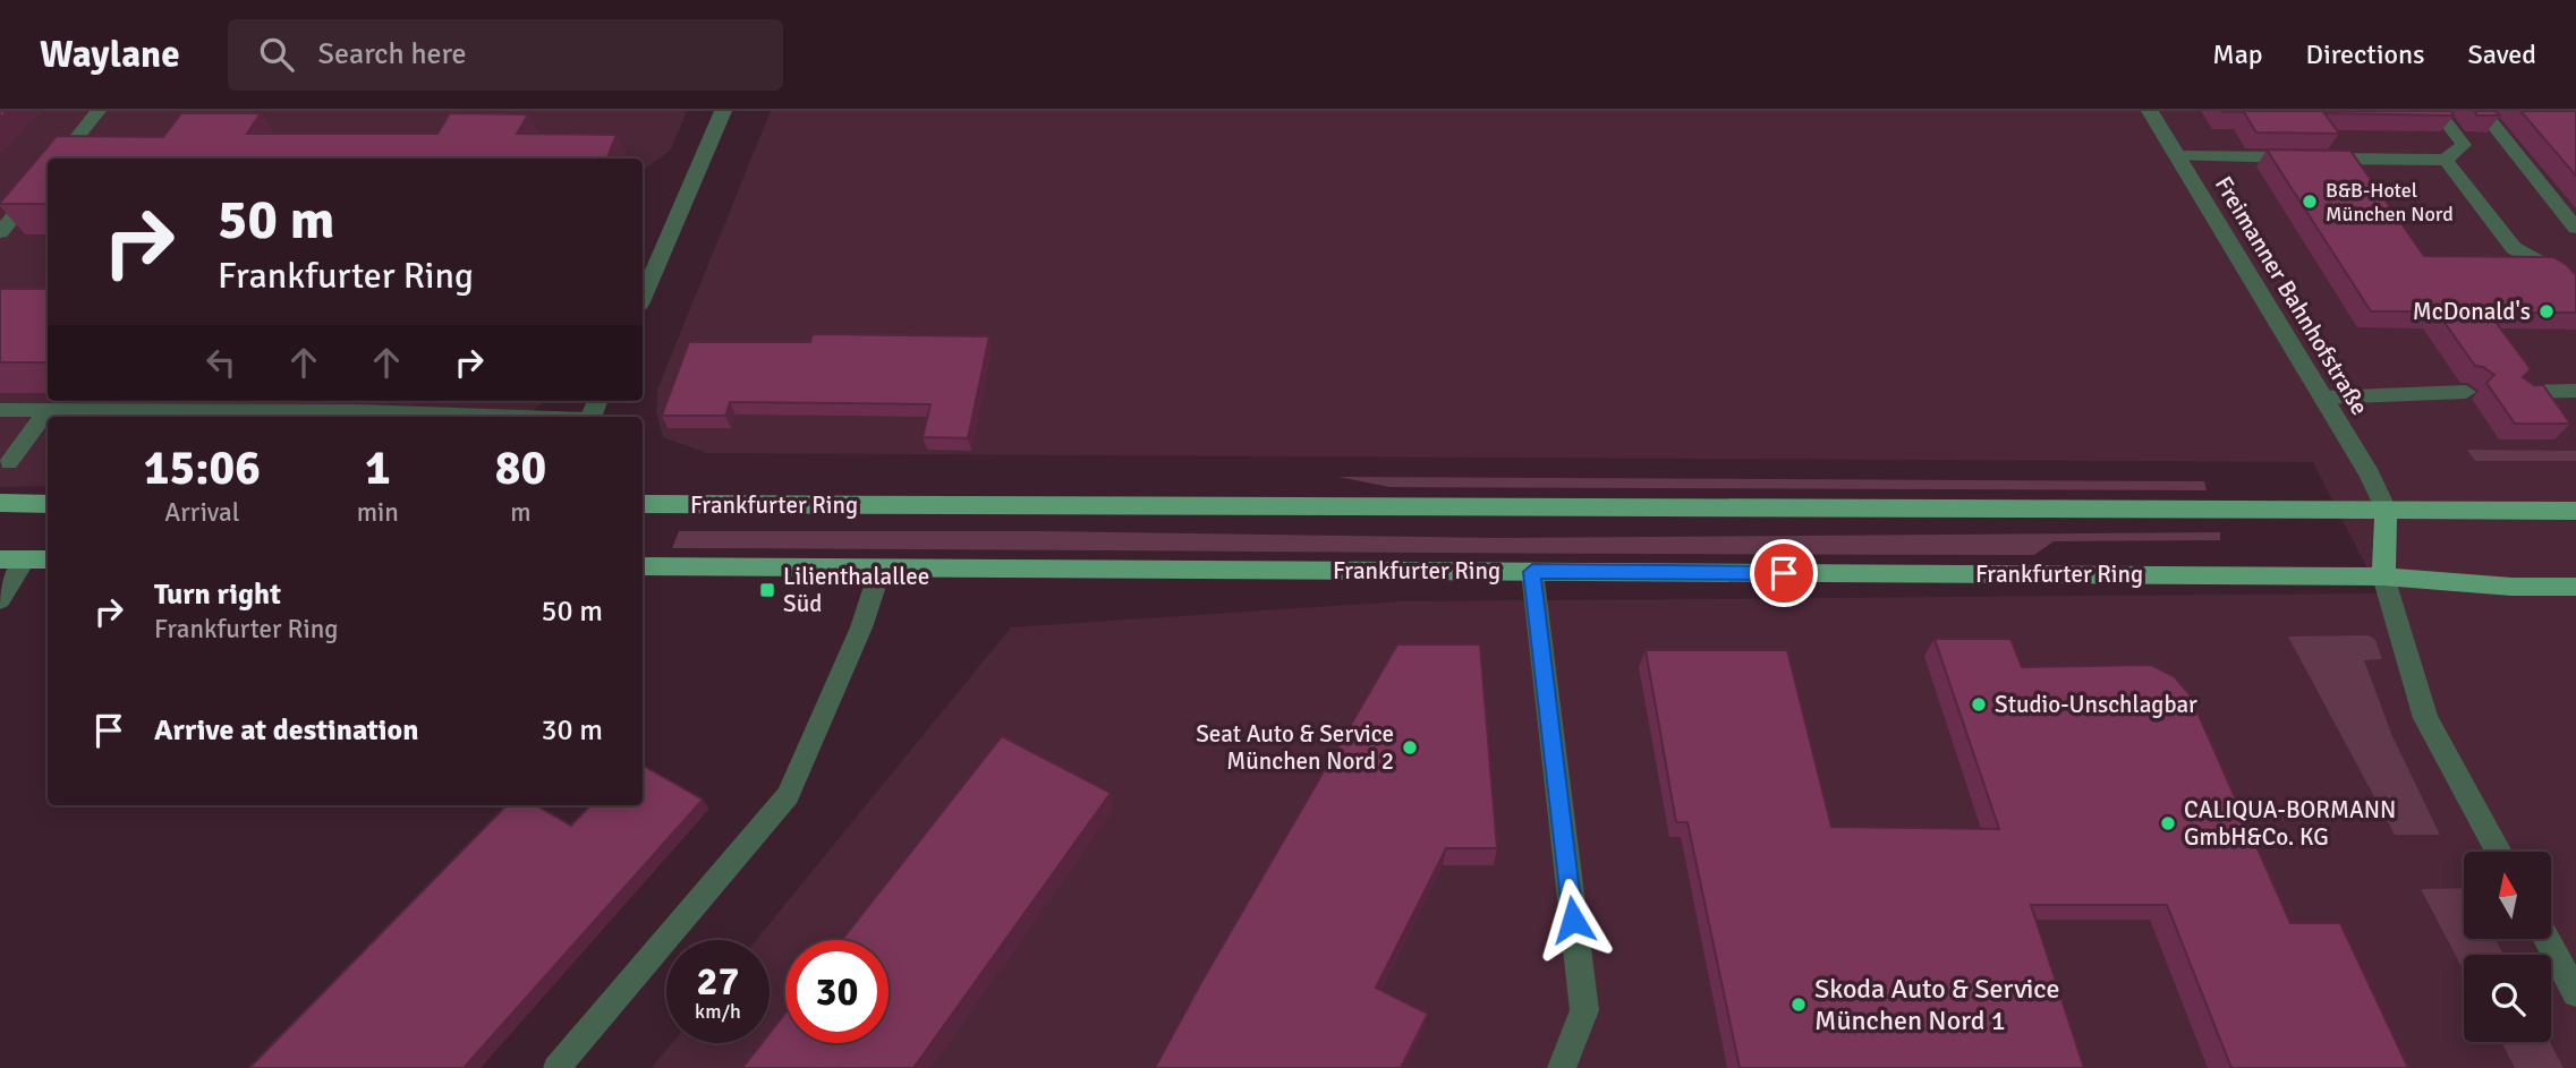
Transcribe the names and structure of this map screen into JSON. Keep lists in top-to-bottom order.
{
  "streets": {
    "main road": ["Frankfurter Ring"],
    "street": ["Freimanner Bahnhofstraße"]
  },
  "crossings": [
    ["Freimanner Bahnhofstraße", "Frankfurter Ring"]
  ],
  "places": {
    "other": [
      "B&B-Hotel München Nord",
      "McDonald's",
      "Studio-Unschlagbar",
      "Seat Auto & Service München Nord 2",
      "CALIQUA-BORMANN GmbH&Co. KG",
      "Skoda Auto & Service München Nord 1"
    ],
    "transit": ["Lilienthalallee Süd"]
  },
  "north": "top",
  "page": {
    "header": "Waylane",
    "search": "Search here",
    "nav": ["Map", "Directions", "Saved"],
    "turn": ["50 m", "Frankfurter Ring"],
    "eta": [
      "15:06",
      "Arrival",
      "1",
      "min",
      "80",
      "m"
    ],
    "list": [
      {
        "name": "Turn right",
        "note": "Frankfurter Ring",
        "value": "50 m"
      },
      {
        "name": "Arrive at destination",
        "value": "30 m"
      }
    ],
    "speed": "27 km/h",
    "limit": "30"
  }
}
